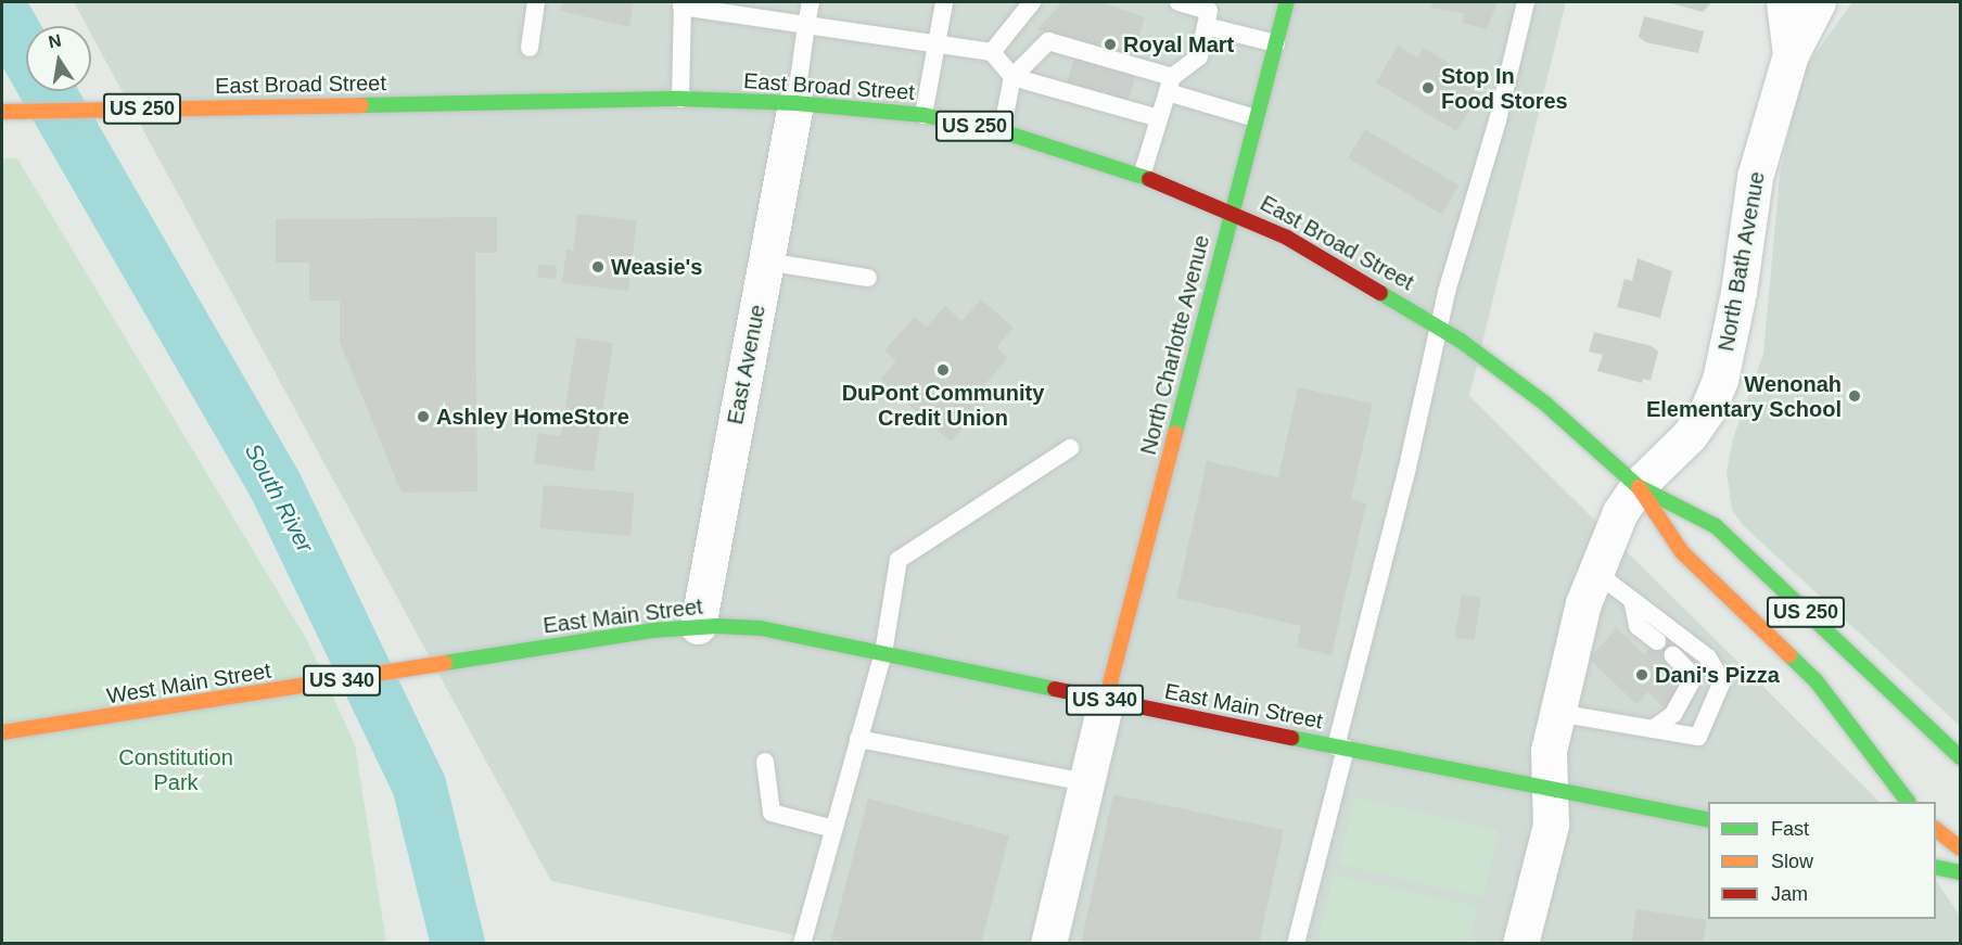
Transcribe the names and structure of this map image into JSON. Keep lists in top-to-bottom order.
{
  "streets": {
    "main road": [
      "East Broad Street",
      "US 250",
      "North Charlotte Avenue",
      "East Main Street",
      "US 340",
      "West Main Street"
    ],
    "street": ["North Bath Avenue", "East Avenue"]
  },
  "crossings": [
    ["East Broad Street", "North Bath Avenue"],
    ["East Broad Street", "North Charlotte Avenue"],
    ["East Broad Street", "East Avenue"],
    ["North Bath Avenue", "East Main Street"],
    ["North Charlotte Avenue", "East Main Street"],
    ["East Avenue", "East Main Street"],
    ["East Main Street", "West Main Street"]
  ],
  "water": ["South River"],
  "parks": ["Constitution Park"],
  "places": [
    "Royal Mart",
    "Stop In Food Stores",
    "Weasie's",
    "DuPont Community Credit Union",
    "Wenonah Elementary School",
    "Ashley HomeStore",
    "Dani's Pizza"
  ],
  "legend": ["Fast", "Slow", "Jam"],
  "north": "top"
}
